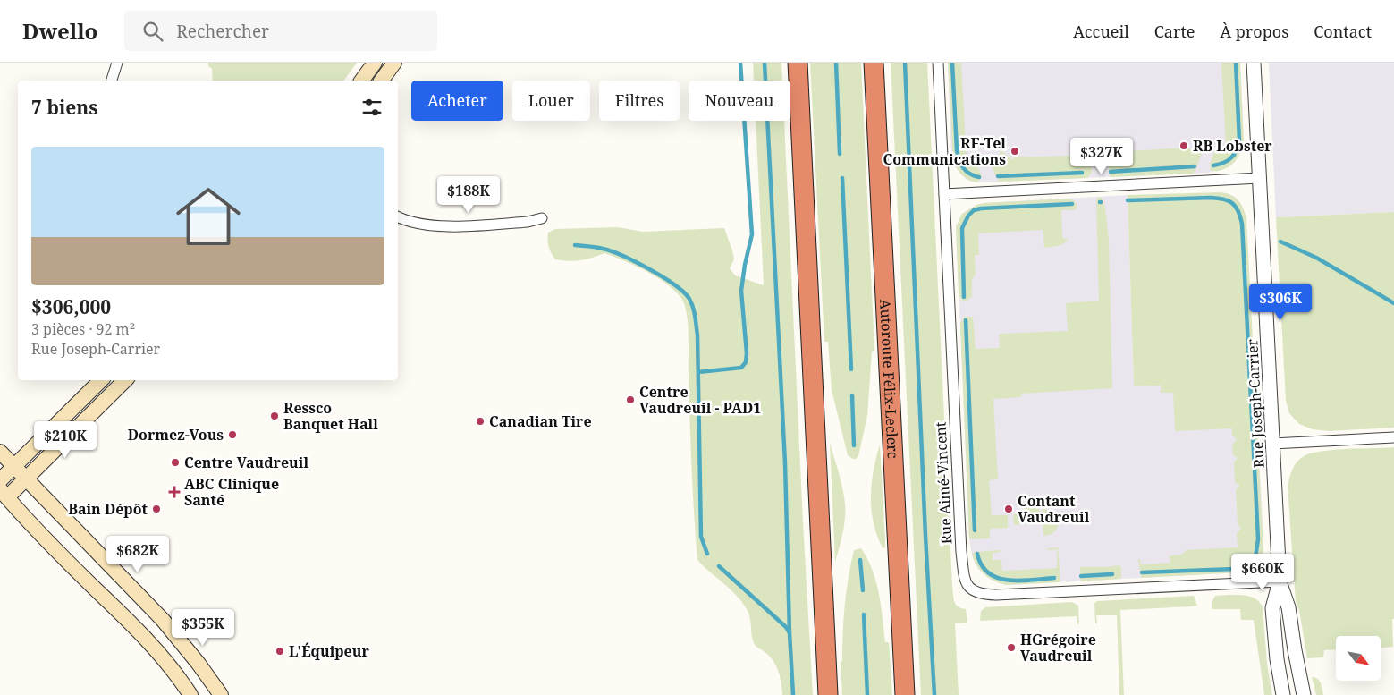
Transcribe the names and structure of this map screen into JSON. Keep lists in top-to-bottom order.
{
  "streets": {
    "highway": ["Autoroute Félix-Leclerc"],
    "street": ["Rue Joseph-Carrier", "Rue Aimé-Vincent"]
  },
  "crossings": [
    ["Rue Joseph-Carrier", "Rue Aimé-Vincent"]
  ],
  "places": {
    "other": [
      "RB Lobster",
      "RF-Tel Communications",
      "Centre Vaudreuil - PAD1",
      "Ressco Banquet Hall",
      "Canadian Tire",
      "Dormez-Vous",
      "Centre Vaudreuil",
      "Bain Dépôt",
      "Contant Vaudreuil",
      "HGrégoire Vaudreuil",
      "L'Équipeur"
    ],
    "health": ["ABC Clinique Santé"]
  },
  "north": "bottom right",
  "page": {
    "header": "Dwello",
    "search": "Rechercher",
    "nav": [
      "Accueil",
      "Carte",
      "À propos",
      "Contact"
    ],
    "chip": [
      "Acheter",
      "Louer",
      "Filtres",
      "Nouveau"
    ],
    "heading": "7 biens",
    "list": [
      {
        "name": "$306,000",
        "note": "3 pièces · 92 m² · Rue Joseph-Carrier"
      }
    ],
    "price": [
      "$327K",
      "$188K",
      "$306K",
      "$210K",
      "$682K",
      "$660K",
      "$355K"
    ]
  }
}
